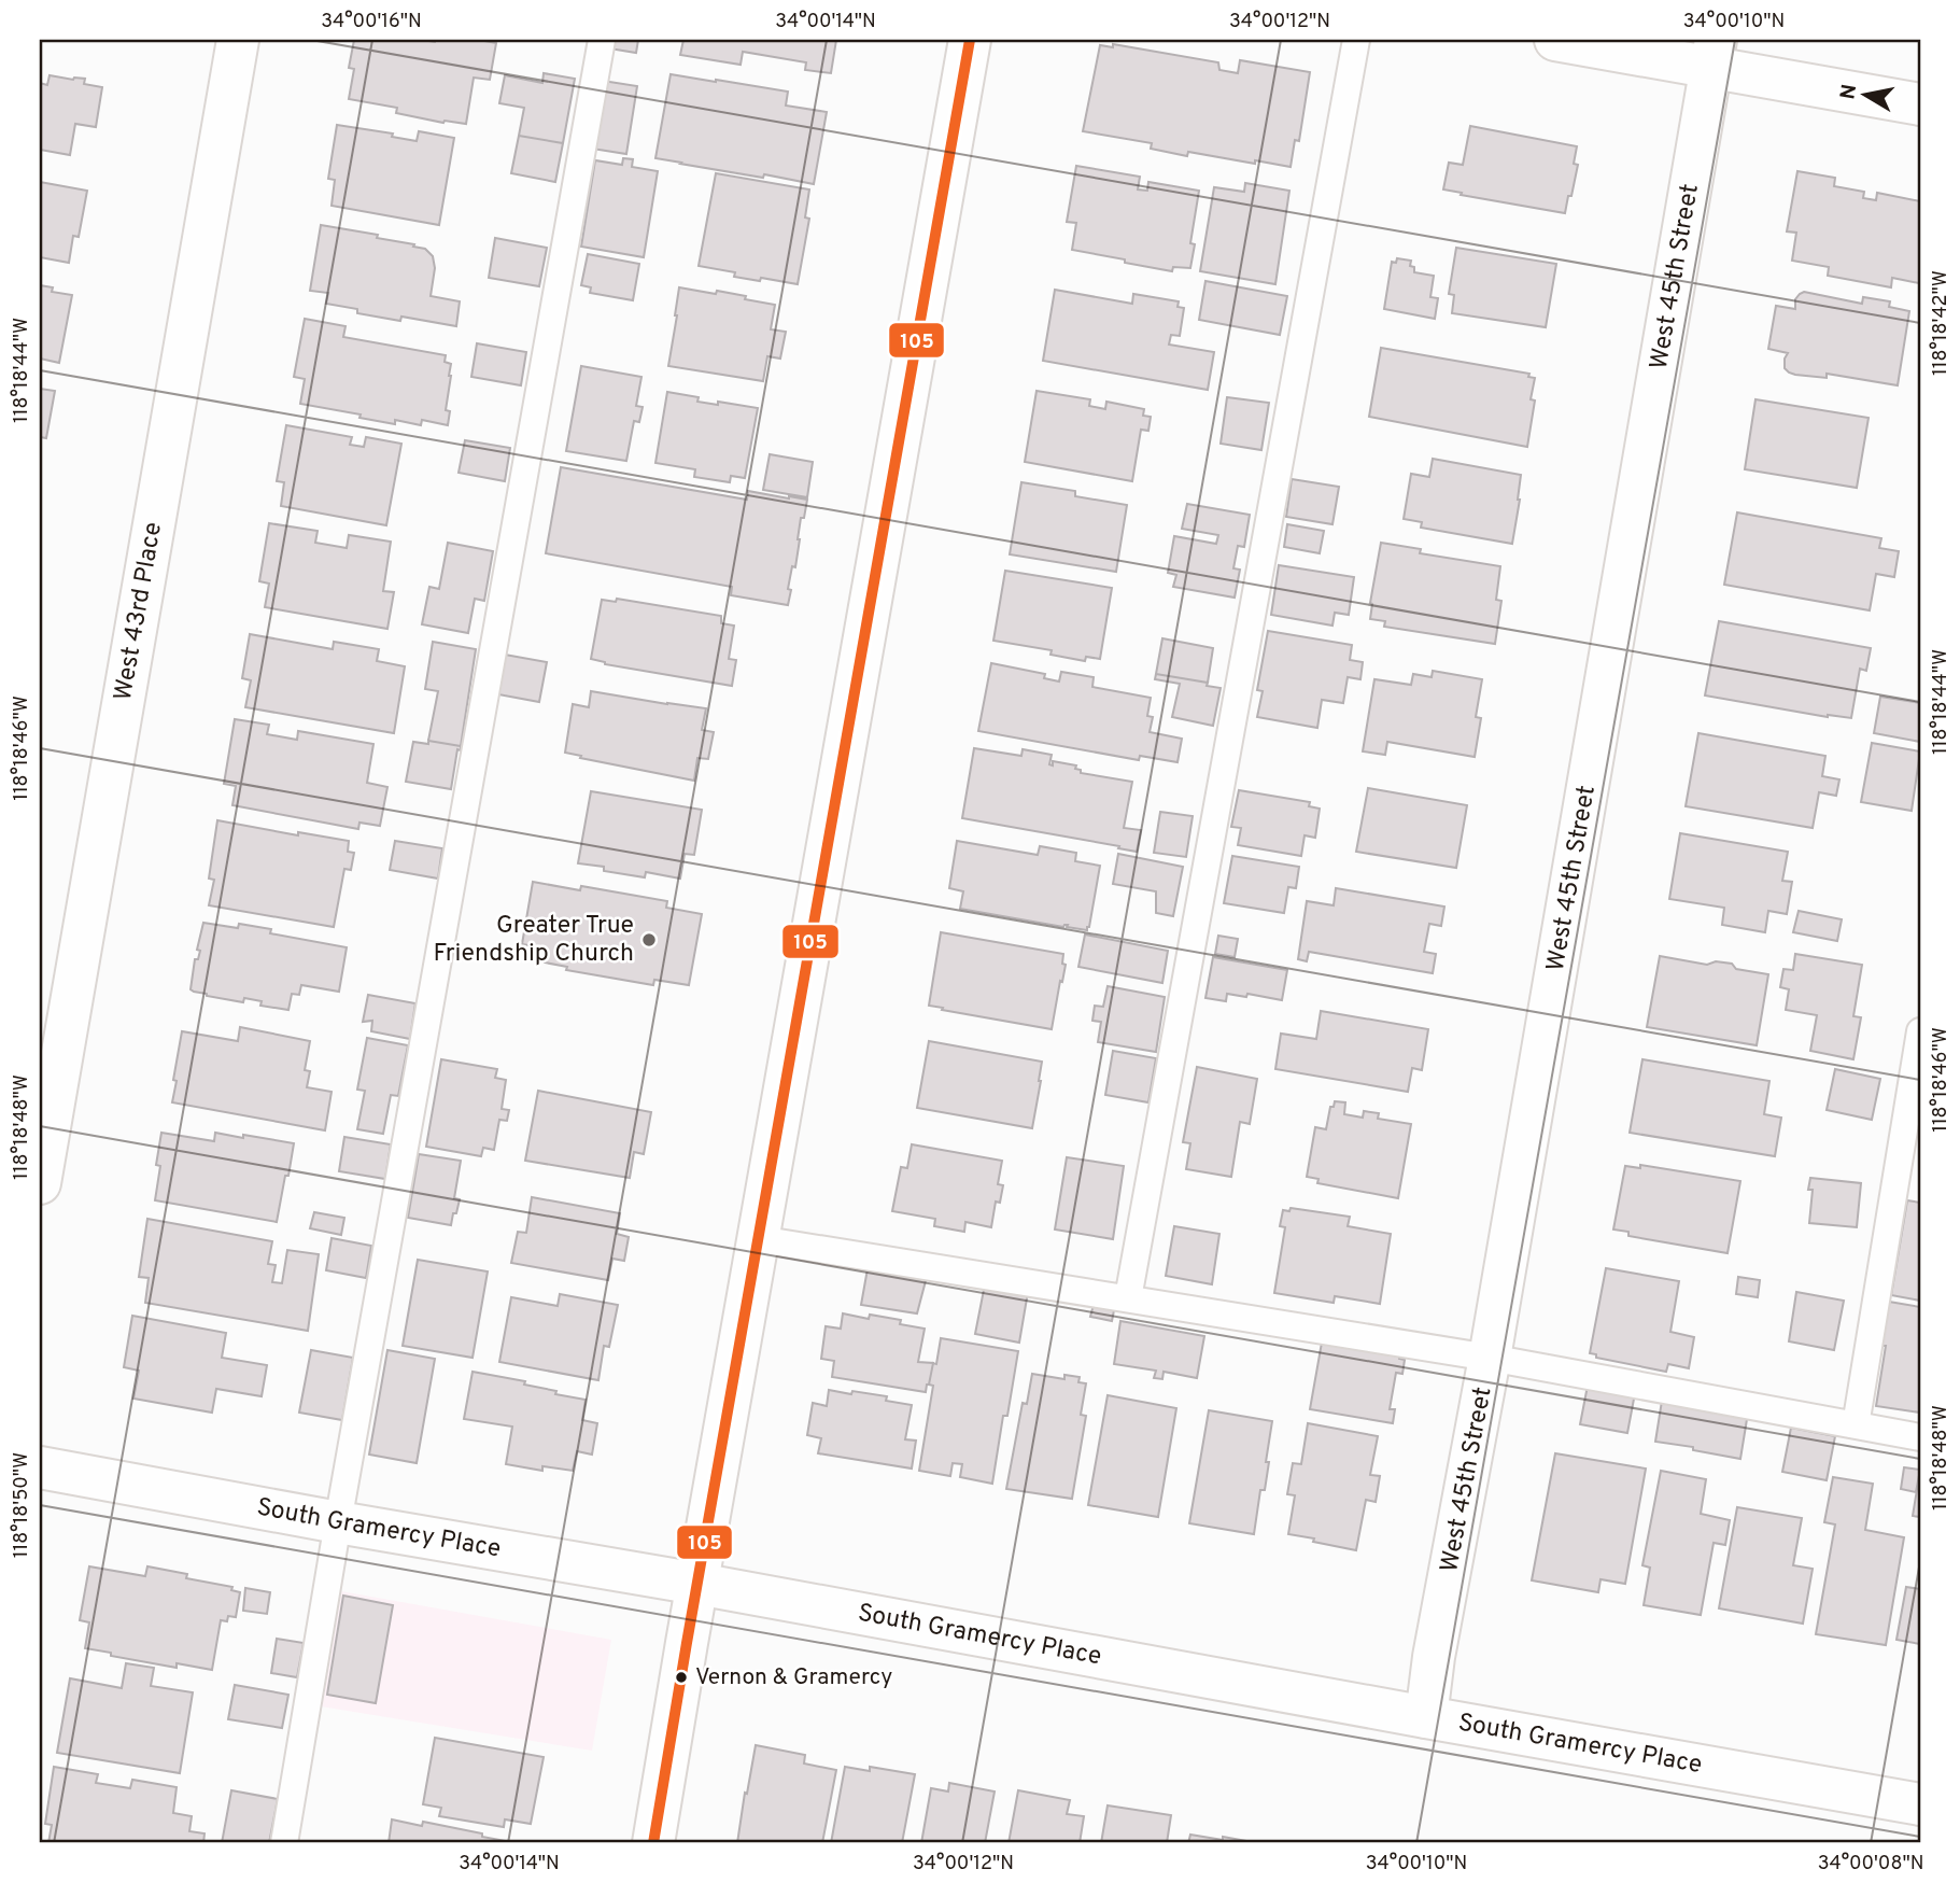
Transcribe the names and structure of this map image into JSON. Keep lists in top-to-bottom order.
{
  "streets": {
    "street": ["West 45th Street", "West 43rd Place", "South Gramercy Place"]
  },
  "crossings": [
    ["West 45th Street", "South Gramercy Place"]
  ],
  "places": ["Greater True Friendship Church", "Vernon & Gramercy"],
  "lines": ["transit line 105"],
  "north": "left",
  "coordinates": [
    "34°00'16\"N",
    "34°00'14\"N",
    "34°00'12\"N",
    "34°00'10\"N",
    "118°18'42\"W",
    "118°18'44\"W",
    "118°18'46\"W",
    "118°18'48\"W",
    "118°18'50\"W",
    "34°00'08\"N"
  ]
}
